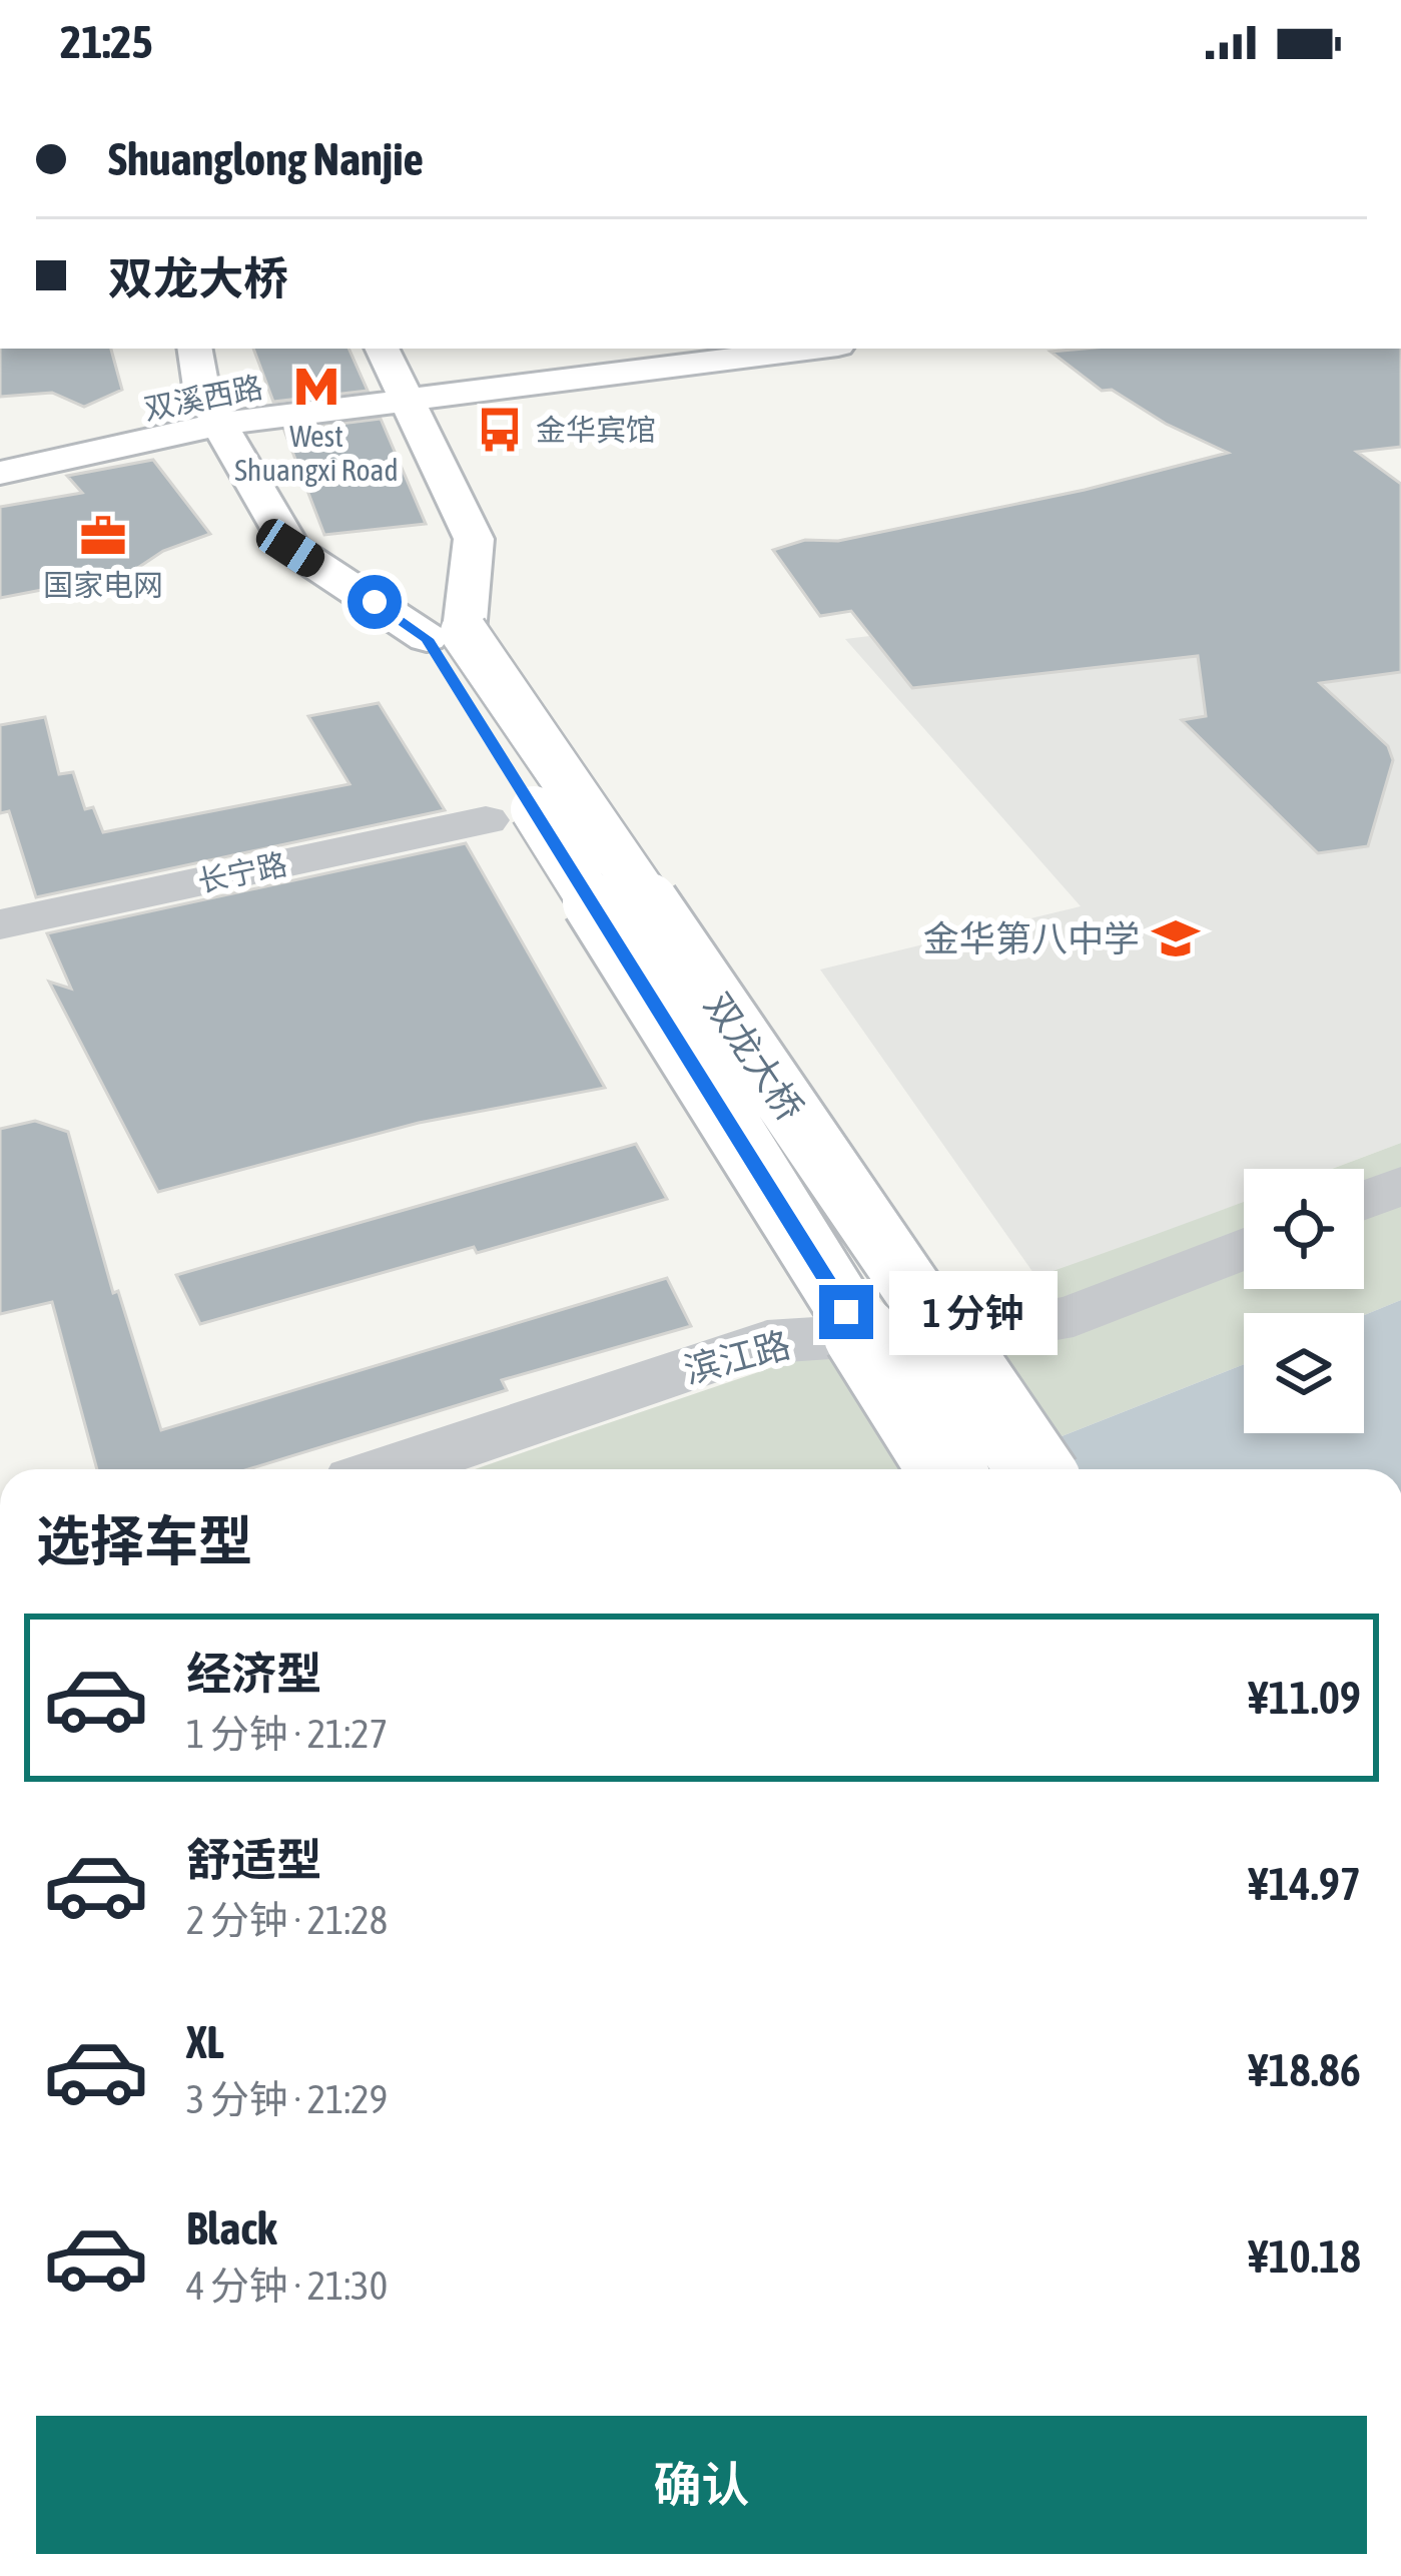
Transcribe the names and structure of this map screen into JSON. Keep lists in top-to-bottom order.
{
  "streets": {
    "main road": ["双溪西路", "双龙大桥"],
    "street": ["长宁路", "滨江路"]
  },
  "places": {
    "metro station": ["West Shuangxi Road"],
    "bus stop": ["金华宾馆"],
    "office": ["国家电网"],
    "school or university": ["金华第八中学"]
  },
  "page": {
    "status": "21:25",
    "banner": ["Shuanglong Nanjie", "双龙大桥"],
    "bubble": "1 分钟",
    "heading": "选择车型",
    "list": [
      {
        "name": "经济型",
        "note": "1 分钟 · 21:27",
        "value": "¥11.09"
      },
      {
        "name": "舒适型",
        "note": "2 分钟 · 21:28",
        "value": "¥14.97"
      },
      {
        "name": "XL",
        "note": "3 分钟 · 21:29",
        "value": "¥18.86"
      },
      {
        "name": "Black",
        "note": "4 分钟 · 21:30",
        "value": "¥10.18"
      }
    ],
    "buttons": "确认"
  }
}
